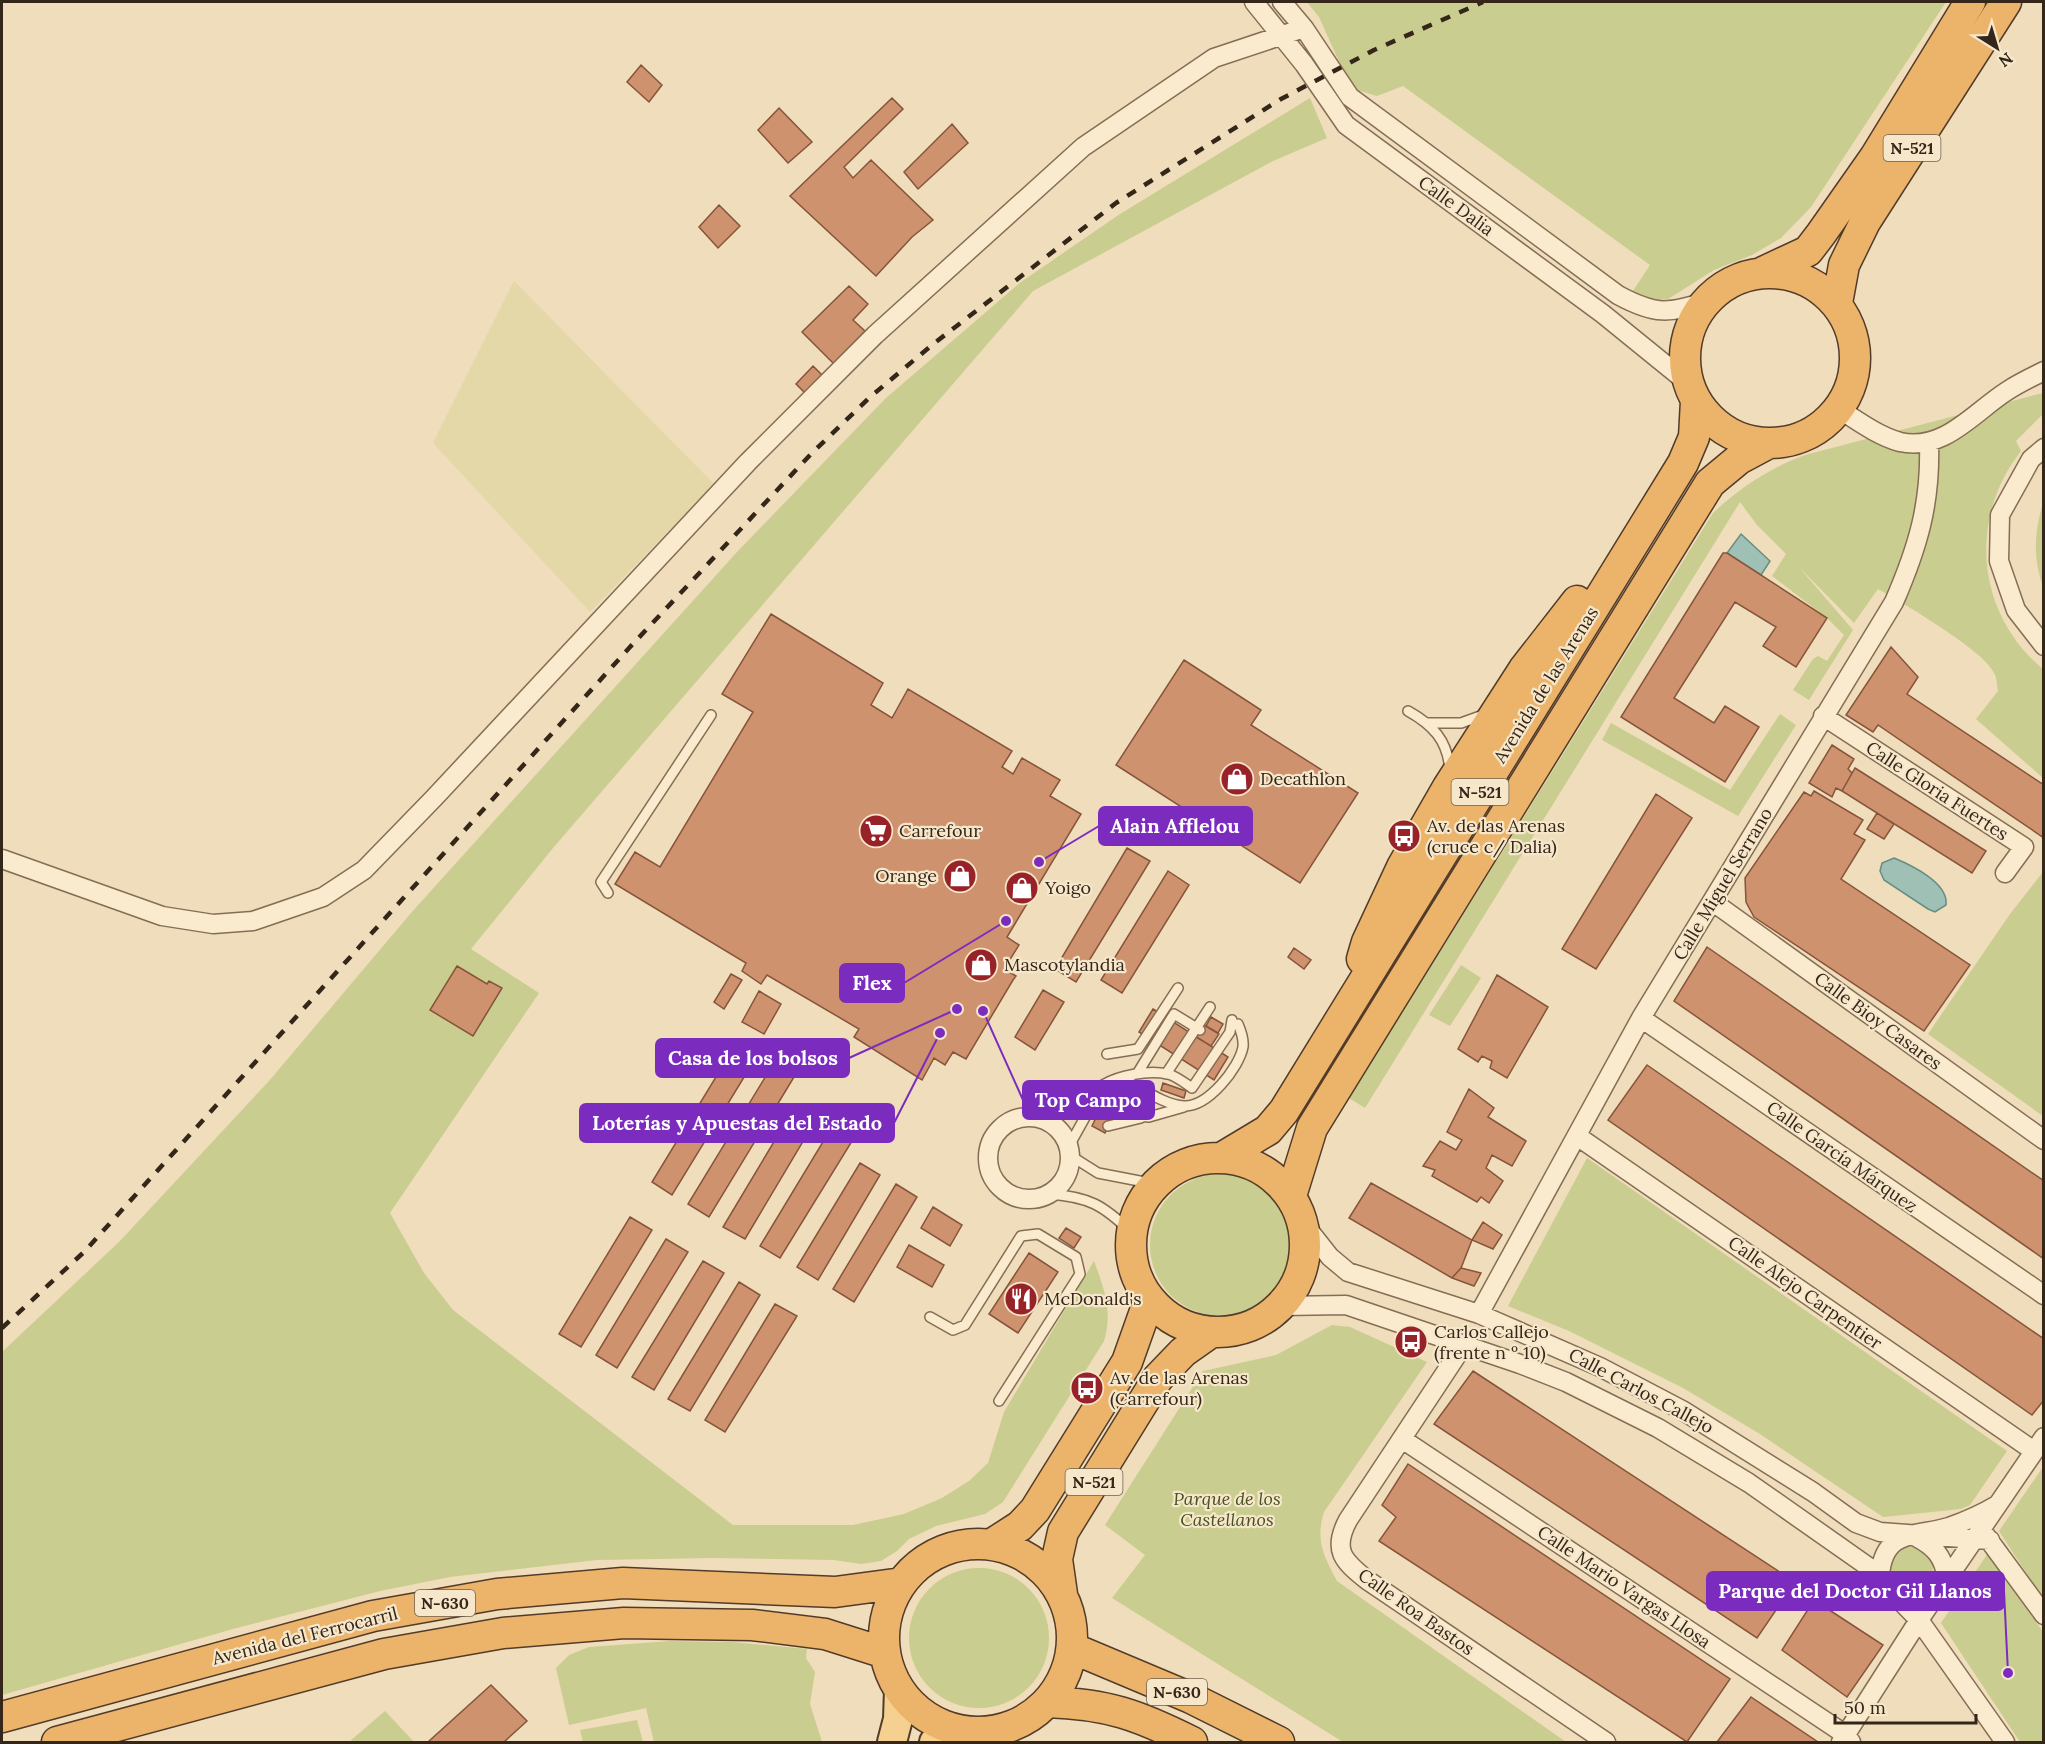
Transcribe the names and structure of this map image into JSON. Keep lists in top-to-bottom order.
{
  "streets": {
    "highway": [
      "N-521",
      "Avenida de las Arenas",
      "N-630",
      "Avenida del Ferrocarril"
    ],
    "street": [
      "Calle Dalia",
      "Calle Gloria Fuertes",
      "Calle Miguel Serrano",
      "Calle Bioy Casares",
      "Calle García Márquez",
      "Calle Alejo Carpentier",
      "Calle Carlos Callejo",
      "Calle Mario Vargas Llosa",
      "Calle Roa Bastos"
    ]
  },
  "crossings": [
    ["N-521", "Calle Dalia"],
    ["N-521", "Avenida de las Arenas"],
    ["N-521", "Calle Carlos Callejo"],
    ["N-521", "N-630"],
    ["N-521", "Avenida del Ferrocarril"],
    ["Calle Dalia", "Avenida de las Arenas"],
    ["Avenida de las Arenas", "Calle Carlos Callejo"],
    ["Calle Gloria Fuertes", "Calle Miguel Serrano"],
    ["Calle Miguel Serrano", "Calle Bioy Casares"],
    ["Calle Miguel Serrano", "Calle García Márquez"],
    ["Calle Miguel Serrano", "Calle Alejo Carpentier"],
    ["Calle Miguel Serrano", "Calle Carlos Callejo"],
    ["Calle Carlos Callejo", "Calle Roa Bastos"],
    ["Calle Mario Vargas Llosa", "Calle Roa Bastos"],
    ["N-630", "Avenida del Ferrocarril"]
  ],
  "parks": ["Parque de los Castellanos"],
  "places": {
    "shop": [
      "Decathlon",
      "Orange",
      "Yoigo",
      "Mascotylandia"
    ],
    "supermarket": ["Carrefour"],
    "bus stop": ["Av. de las Arenas (cruce c/ Dalia)", "Carlos Callejo (frente n º 10)", "Av. de las Arenas (Carrefour)"],
    "other": [
      "Alain Afflelou",
      "Flex",
      "Casa de los bolsos",
      "Top Campo",
      "Loterías y Apuestas del Estado",
      "Parque del Doctor Gil Llanos"
    ],
    "restaurant": ["McDonald's"]
  },
  "scale_bar": "50 m",
  "north": "bottom right"
}
